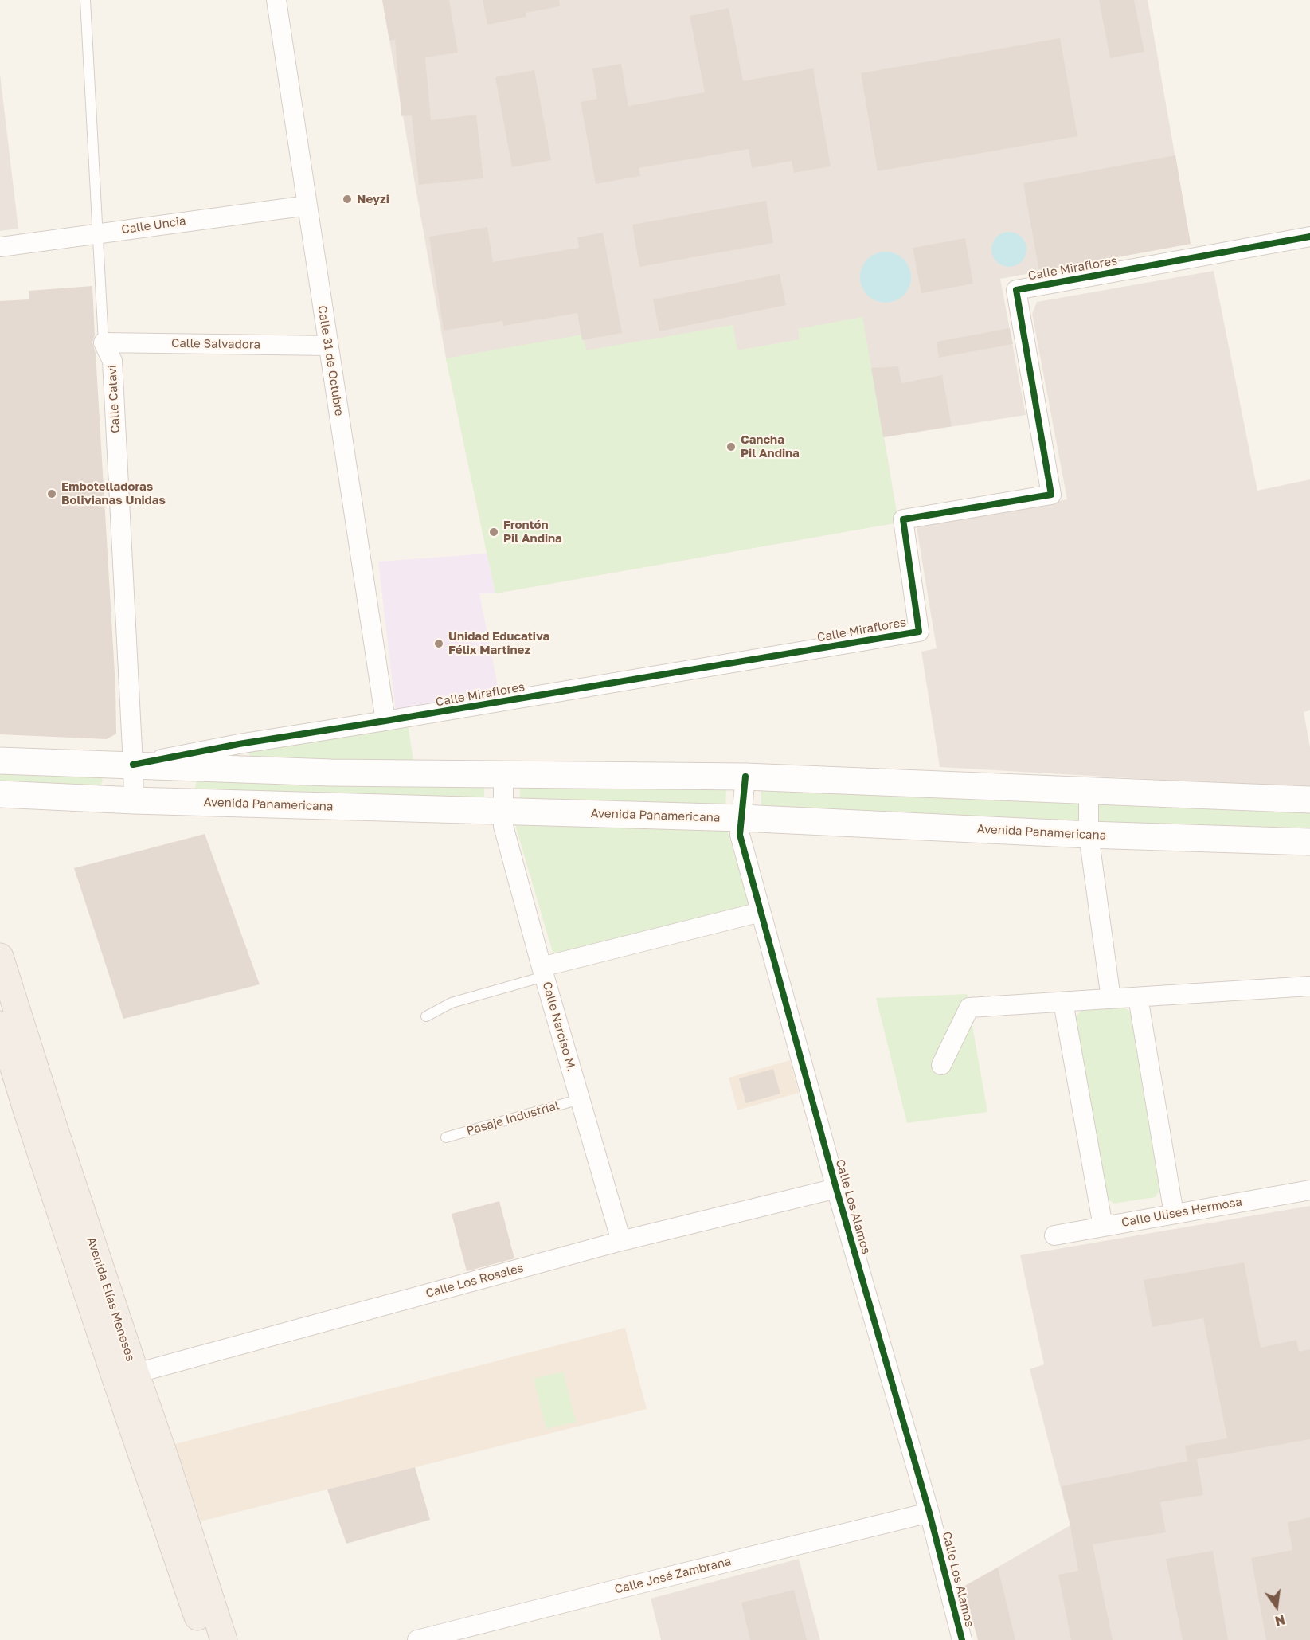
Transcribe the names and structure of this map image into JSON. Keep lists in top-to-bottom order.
{
  "streets": {
    "main road": ["Avenida Panamericana", "Avenida Elías Meneses"],
    "street": [
      "Calle Uncia",
      "Calle Miraflores",
      "Calle Salvadora",
      "Calle 31 de Octubre",
      "Calle Catavi",
      "Calle Narciso M.",
      "Calle Los Alamos",
      "Calle Ulises Hermosa",
      "Calle Los Rosales",
      "Calle José Zambrana"
    ],
    "lane": ["Pasaje Industrial"]
  },
  "crossings": [
    ["Calle Uncia", "Calle 31 de Octubre"],
    ["Calle Uncia", "Calle Catavi"],
    ["Calle Miraflores", "Calle 31 de Octubre"],
    ["Calle Miraflores", "Calle Catavi"],
    ["Calle Salvadora", "Calle 31 de Octubre"],
    ["Calle Salvadora", "Calle Catavi"],
    ["Calle Catavi", "Avenida Panamericana"],
    ["Avenida Panamericana", "Calle Narciso M."],
    ["Avenida Panamericana", "Calle Los Alamos"],
    ["Calle Narciso M.", "Pasaje Industrial"],
    ["Calle Narciso M.", "Calle Los Rosales"],
    ["Calle Los Alamos", "Calle Los Rosales"],
    ["Calle Los Alamos", "Calle José Zambrana"],
    ["Calle Los Rosales", "Avenida Elías Meneses"]
  ],
  "places": [
    "Neyzi",
    "Cancha Pil Andina",
    "Embotelladoras Bolivianas Unidas",
    "Frontón Pil Andina",
    "Unidad Educativa Félix Martinez"
  ],
  "north": "bottom"
}
